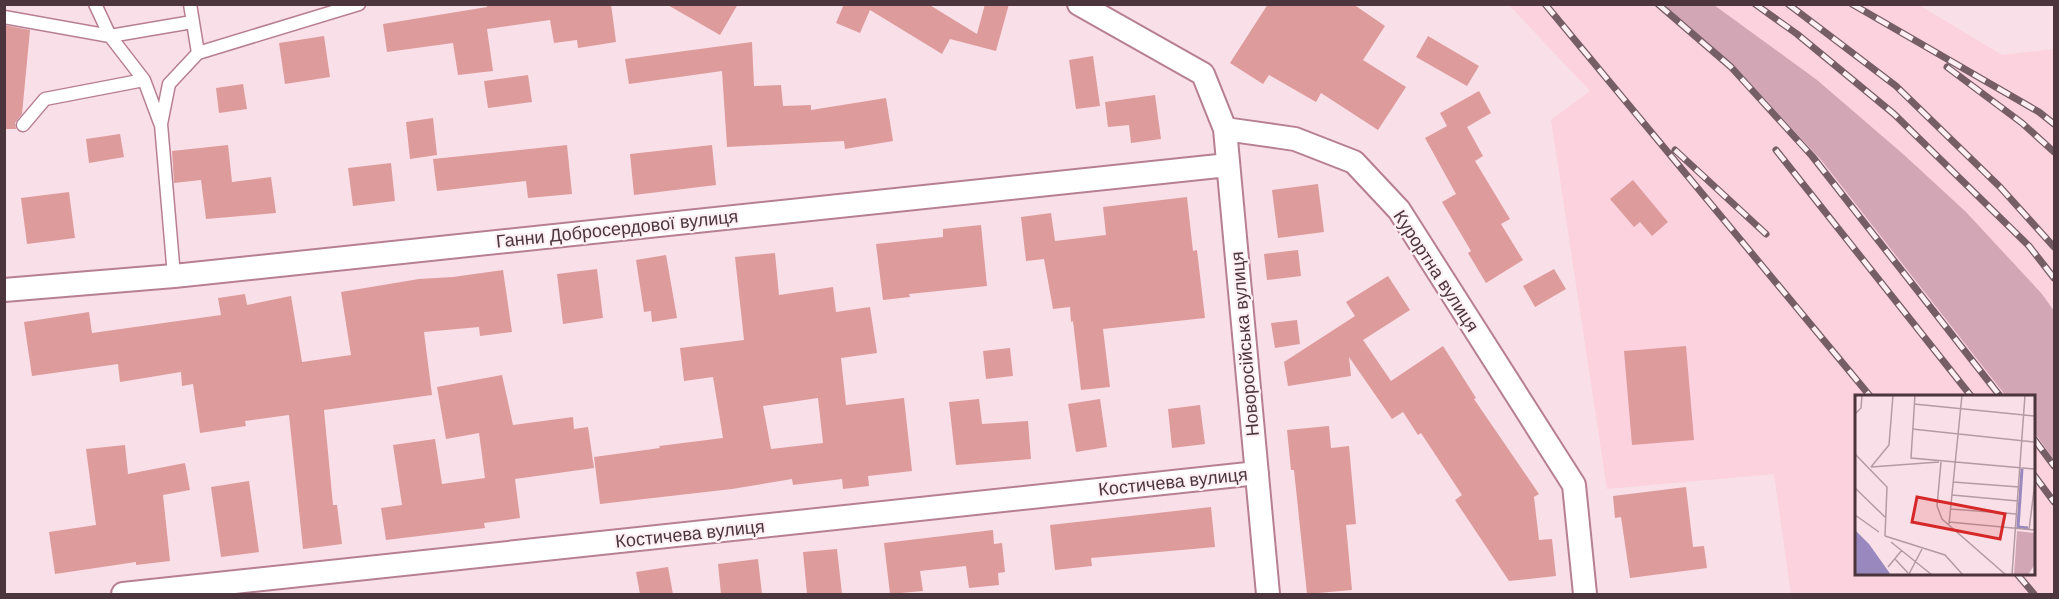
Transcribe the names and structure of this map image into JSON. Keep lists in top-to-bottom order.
{
  "streets": {
    "street": [
      "Ганни Добросердової вулиця",
      "Курортна вулиця",
      "Новоросійська вулиця",
      "Костичева вулиця"
    ]
  },
  "crossings": [
    ["Ганни Добросердової вулиця", "Новоросійська вулиця"],
    ["Курортна вулиця", "Новоросійська вулиця"],
    ["Новоросійська вулиця", "Костичева вулиця"]
  ]
}
